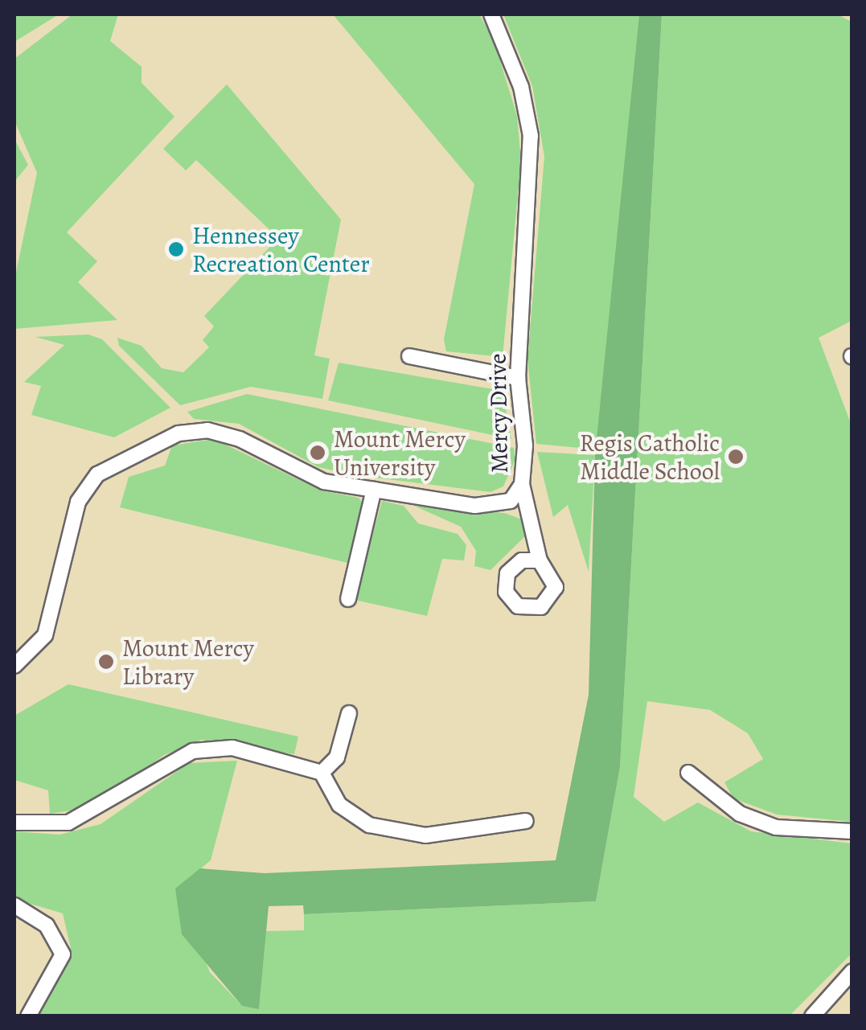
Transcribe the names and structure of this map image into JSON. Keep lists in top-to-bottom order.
{
  "streets": {
    "lane": ["Mercy Drive"]
  },
  "places": [
    "Hennessey Recreation Center",
    "Mount Mercy University",
    "Regis Catholic Middle School",
    "Mount Mercy Library"
  ]
}
